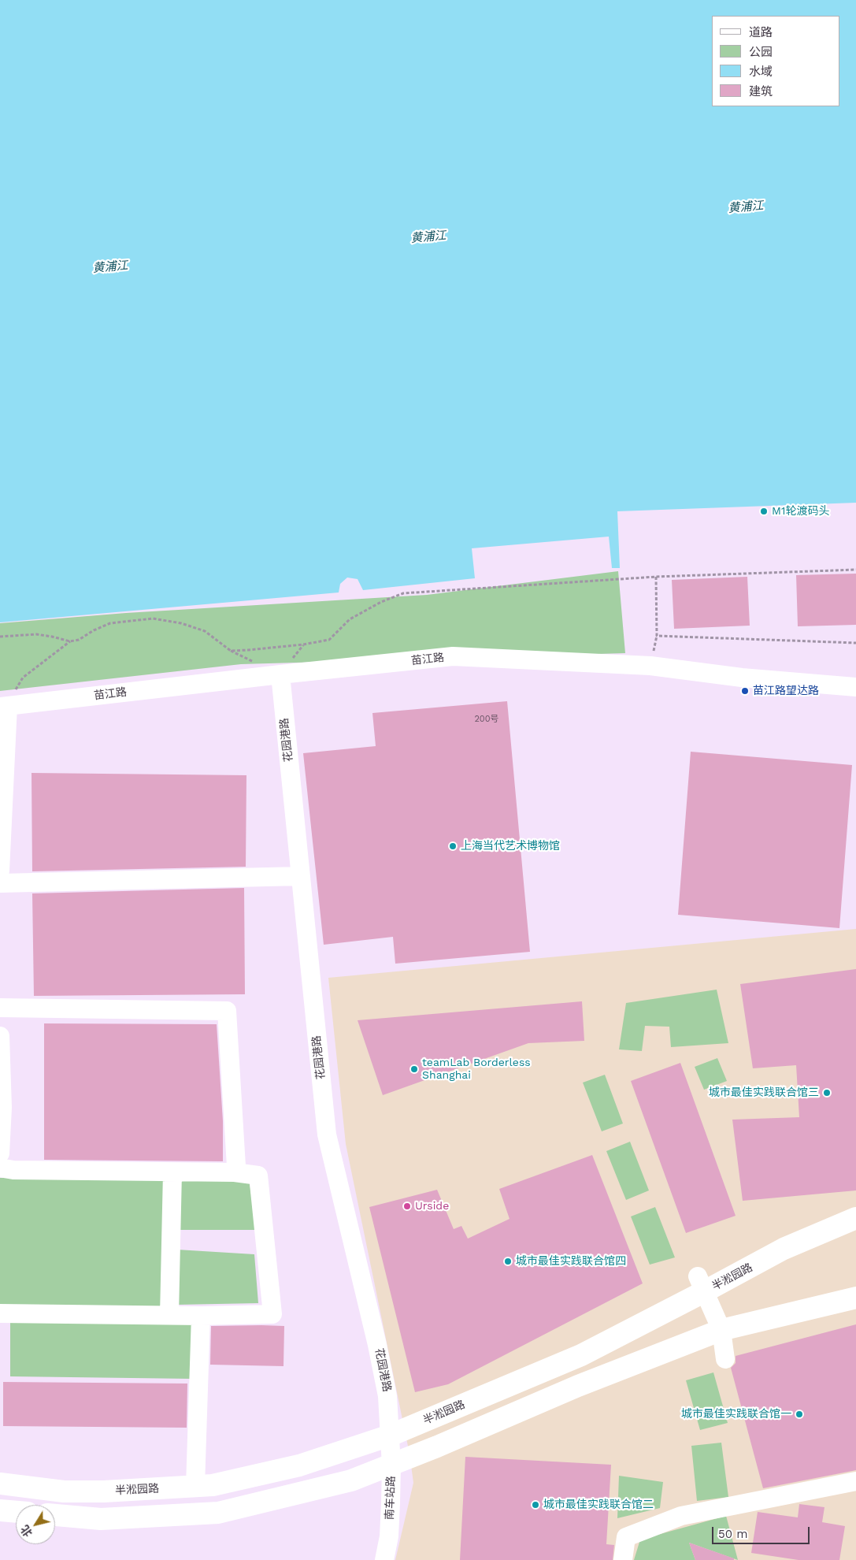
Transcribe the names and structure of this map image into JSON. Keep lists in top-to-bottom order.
{
  "streets": {
    "main road": ["半淞园路"],
    "street": ["苗江路", "花园港路", "南车站路"]
  },
  "crossings": [
    ["苗江路", "花园港路"],
    ["花园港路", "半淞园路"],
    ["花园港路", "南车站路"],
    ["半淞园路", "南车站路"]
  ],
  "water": ["黄浦江"],
  "places": [
    "M1轮渡码头",
    "苗江路望达路",
    "上海当代艺术博物馆",
    "teamLab Borderless Shanghai",
    "城市最佳实践联合馆三",
    "Urside",
    "城市最佳实践联合馆四",
    "城市最佳实践联合馆一",
    "城市最佳实践联合馆二"
  ],
  "house_numbers": ["200号"],
  "legend": [
    "道路",
    "公园",
    "水域",
    "建筑"
  ],
  "scale_bar": "50 m",
  "north": "bottom left"
}
